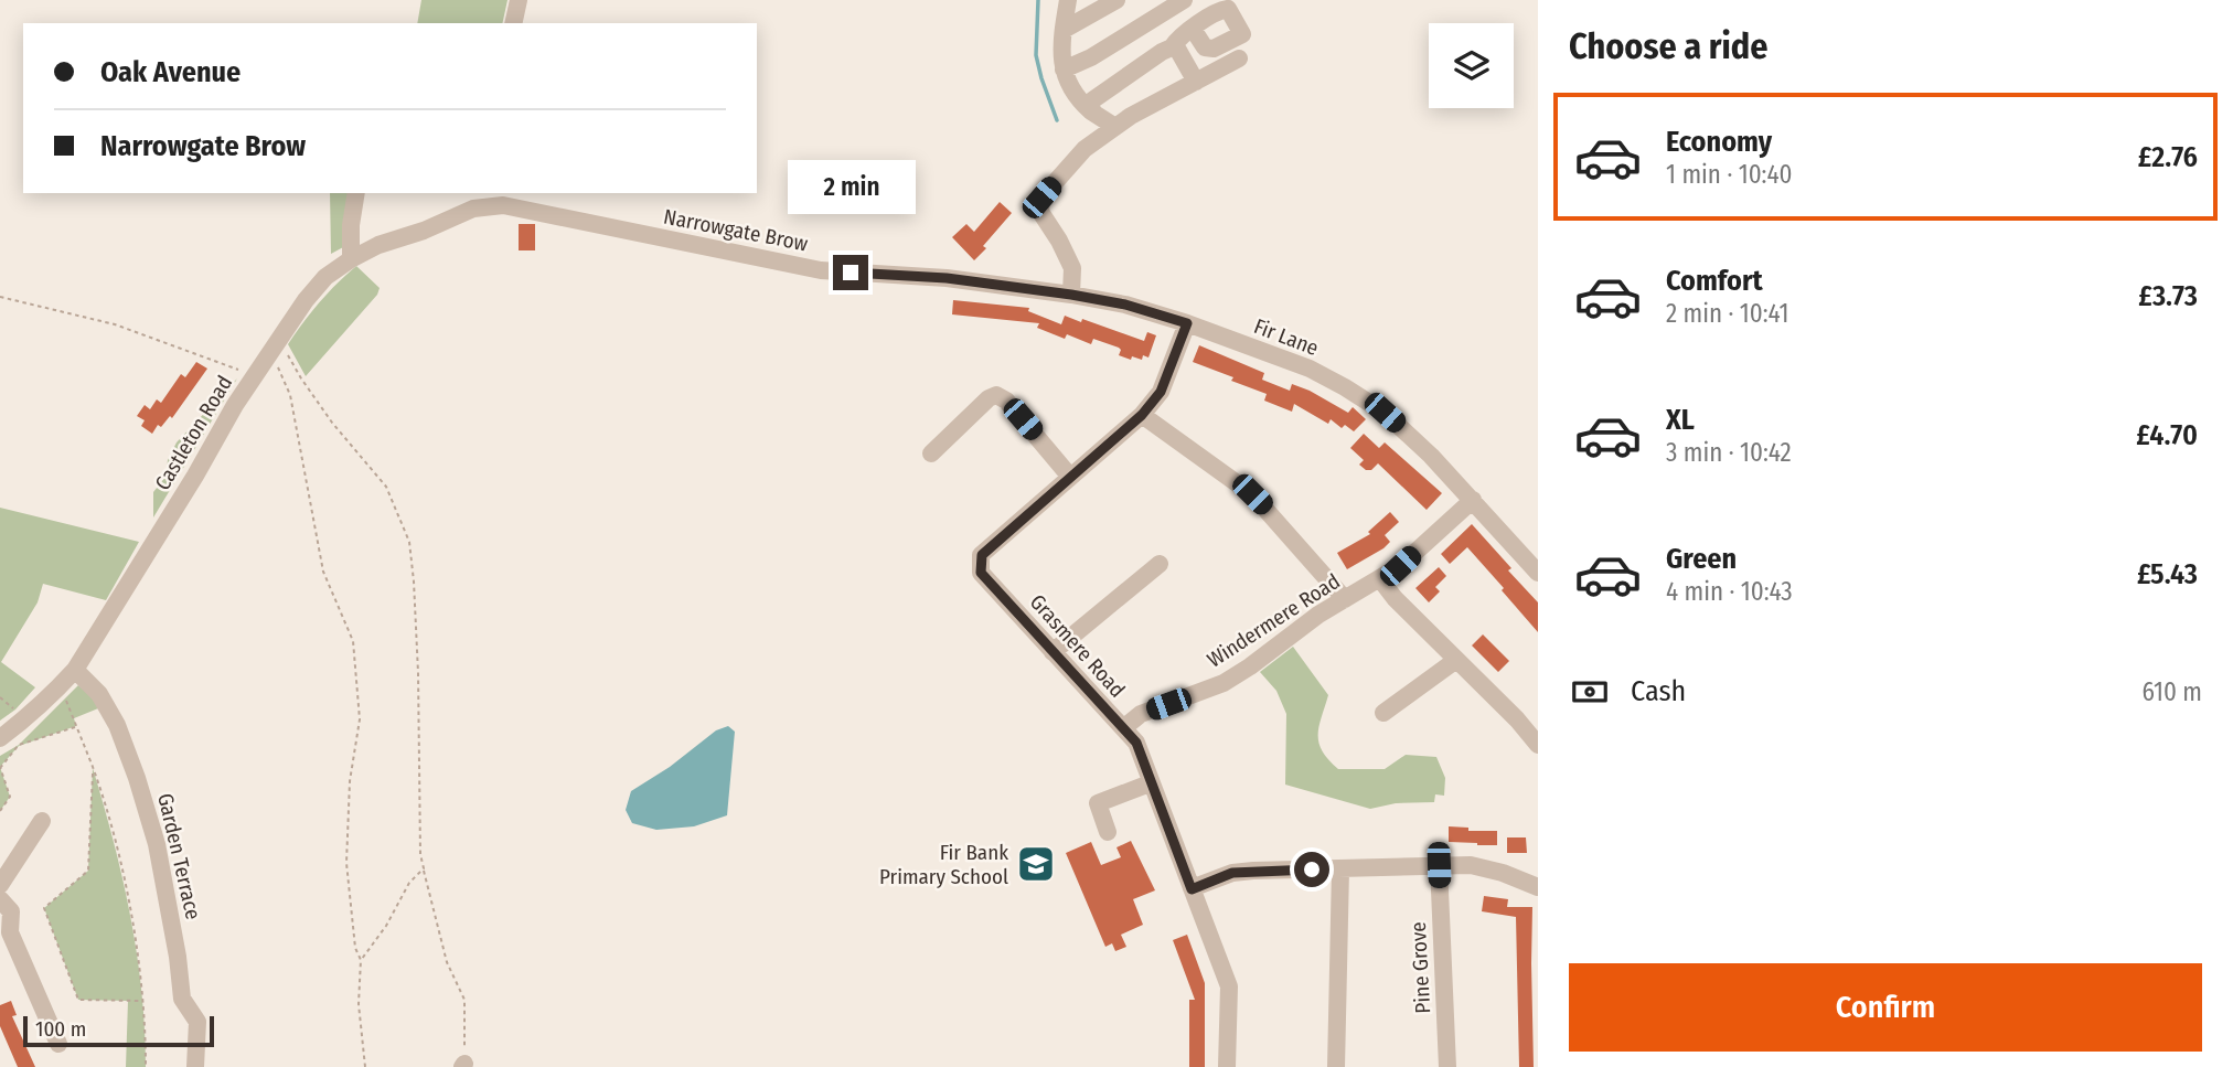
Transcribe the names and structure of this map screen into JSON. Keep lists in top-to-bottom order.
{
  "streets": {
    "street": [
      "Narrowgate Brow",
      "Fir Lane",
      "Castleton Road",
      "Windermere Road",
      "Grasmere Road",
      "Garden Terrace",
      "Pine Grove"
    ]
  },
  "crossings": [
    ["Narrowgate Brow", "Fir Lane"],
    ["Narrowgate Brow", "Castleton Road"],
    ["Fir Lane", "Windermere Road"],
    ["Fir Lane", "Grasmere Road"],
    ["Castleton Road", "Garden Terrace"],
    ["Windermere Road", "Grasmere Road"]
  ],
  "places": {
    "school or university": ["Fir Bank Primary School"]
  },
  "scale_bar": "100 m",
  "page": {
    "heading": "Choose a ride",
    "banner": ["Oak Avenue", "Narrowgate Brow"],
    "list": [
      {
        "name": "Economy",
        "note": "1 min · 10:40",
        "value": "£2.76"
      },
      {
        "name": "Comfort",
        "note": "2 min · 10:41",
        "value": "£3.73"
      },
      {
        "name": "XL",
        "note": "3 min · 10:42",
        "value": "£4.70"
      },
      {
        "name": "Green",
        "note": "4 min · 10:43",
        "value": "£5.43"
      }
    ],
    "bubble": "2 min",
    "pay": ["Cash", "610 m"],
    "buttons": "Confirm",
    "scale": "100 m"
  }
}
